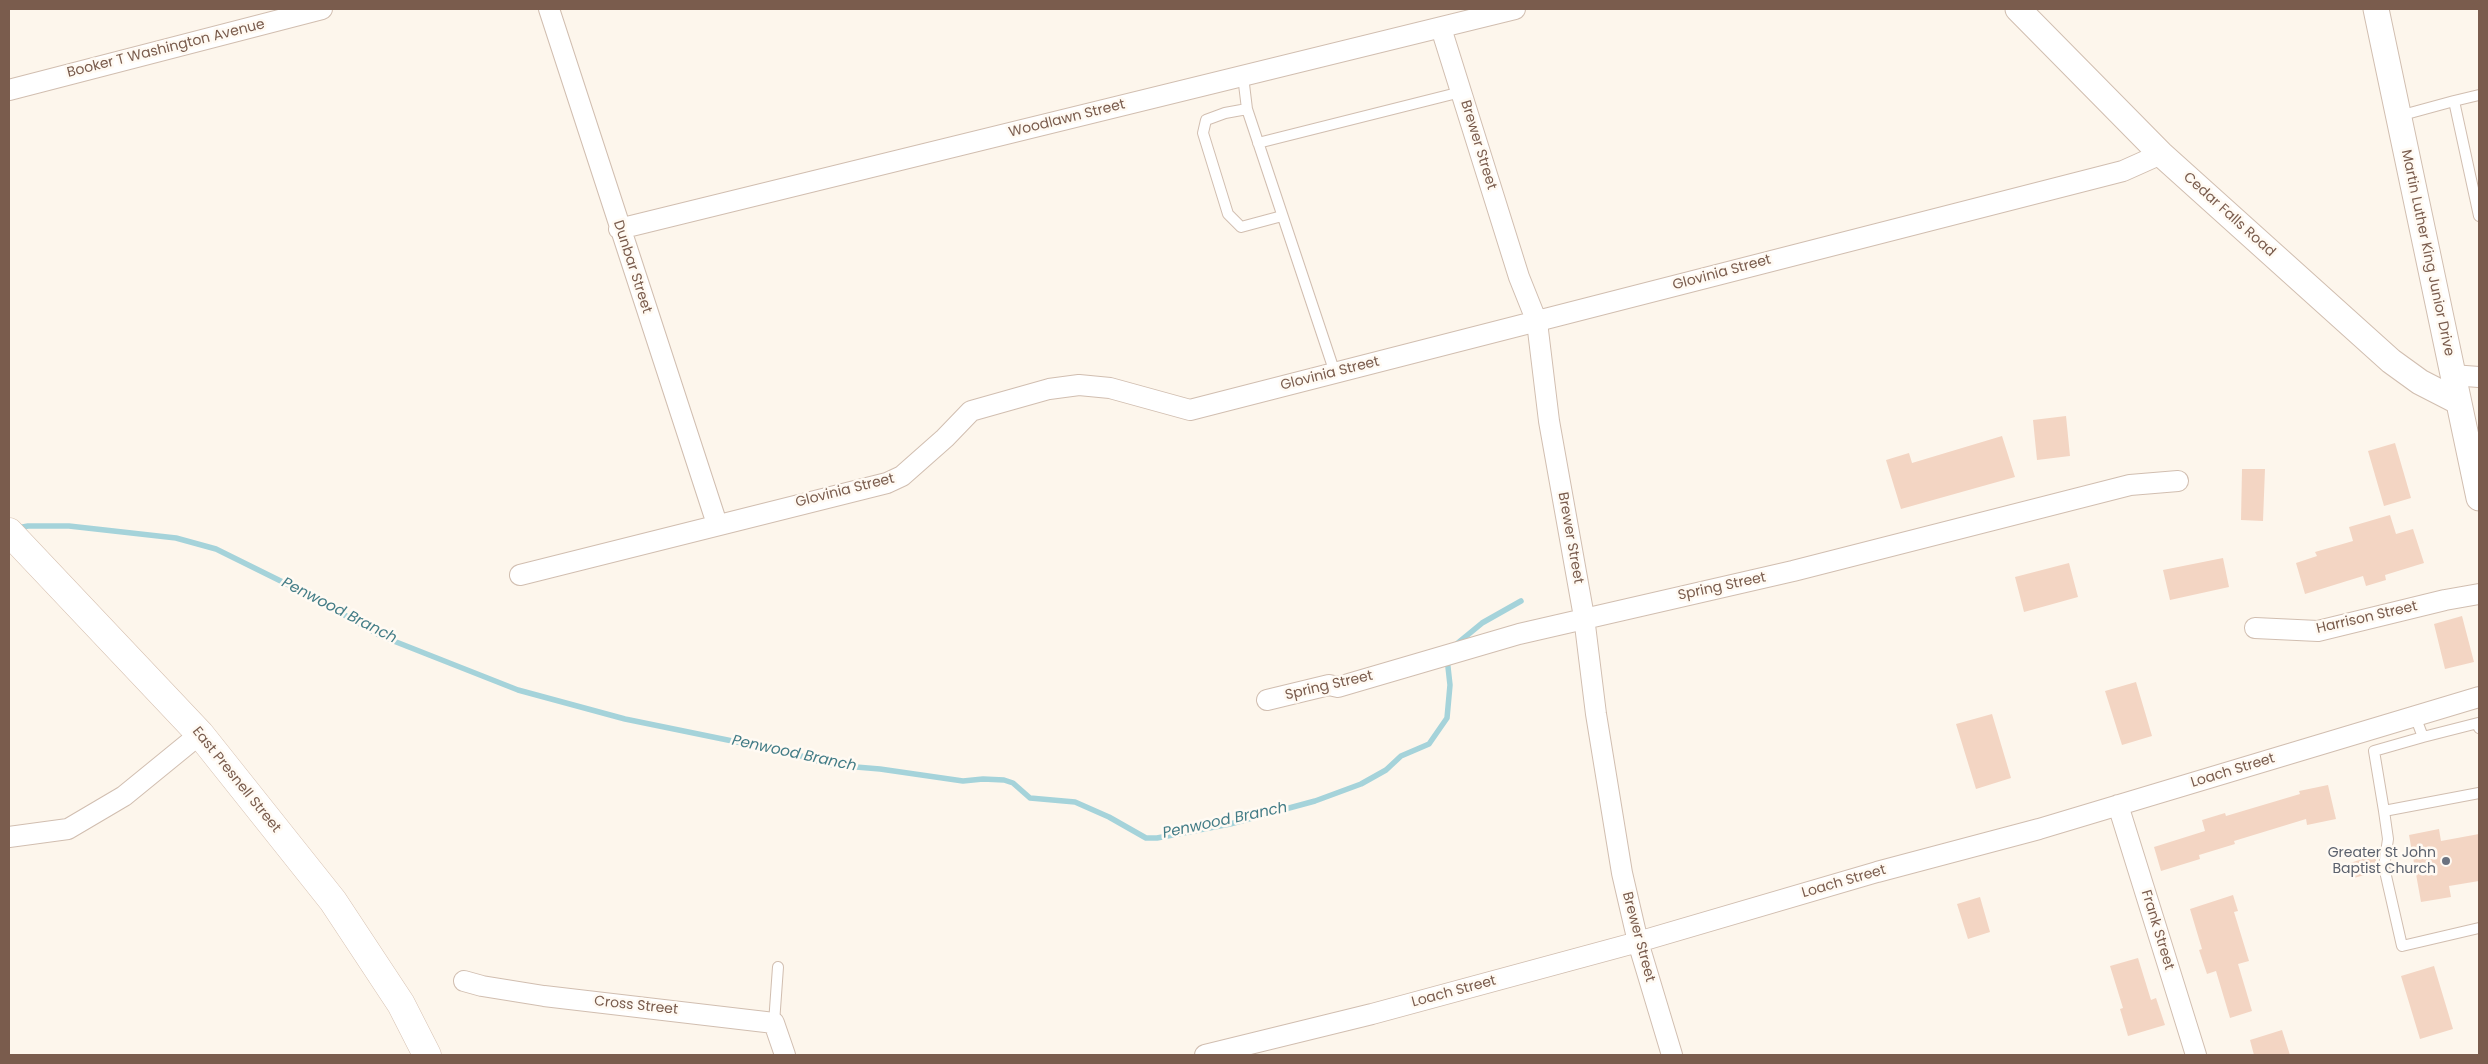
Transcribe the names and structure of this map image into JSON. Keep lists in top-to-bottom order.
{
  "streets": {
    "main road": ["East Presnell Street"],
    "street": [
      "Booker T Washington Avenue",
      "Woodlawn Street",
      "Brewer Street",
      "Cedar Falls Road",
      "Martin Luther King Junior Drive",
      "Dunbar Street",
      "Glovinia Street",
      "Spring Street",
      "Harrison Street",
      "Loach Street",
      "Frank Street",
      "Cross Street"
    ]
  },
  "crossings": [
    ["Woodlawn Street", "Brewer Street"],
    ["Woodlawn Street", "Dunbar Street"],
    ["Brewer Street", "Glovinia Street"],
    ["Brewer Street", "Spring Street"],
    ["Brewer Street", "Loach Street"],
    ["Cedar Falls Road", "Martin Luther King Junior Drive"],
    ["Cedar Falls Road", "Glovinia Street"],
    ["Dunbar Street", "Glovinia Street"],
    ["Loach Street", "Frank Street"]
  ],
  "water": ["Penwood Branch"],
  "places": ["Greater St John Baptist Church"]
}
